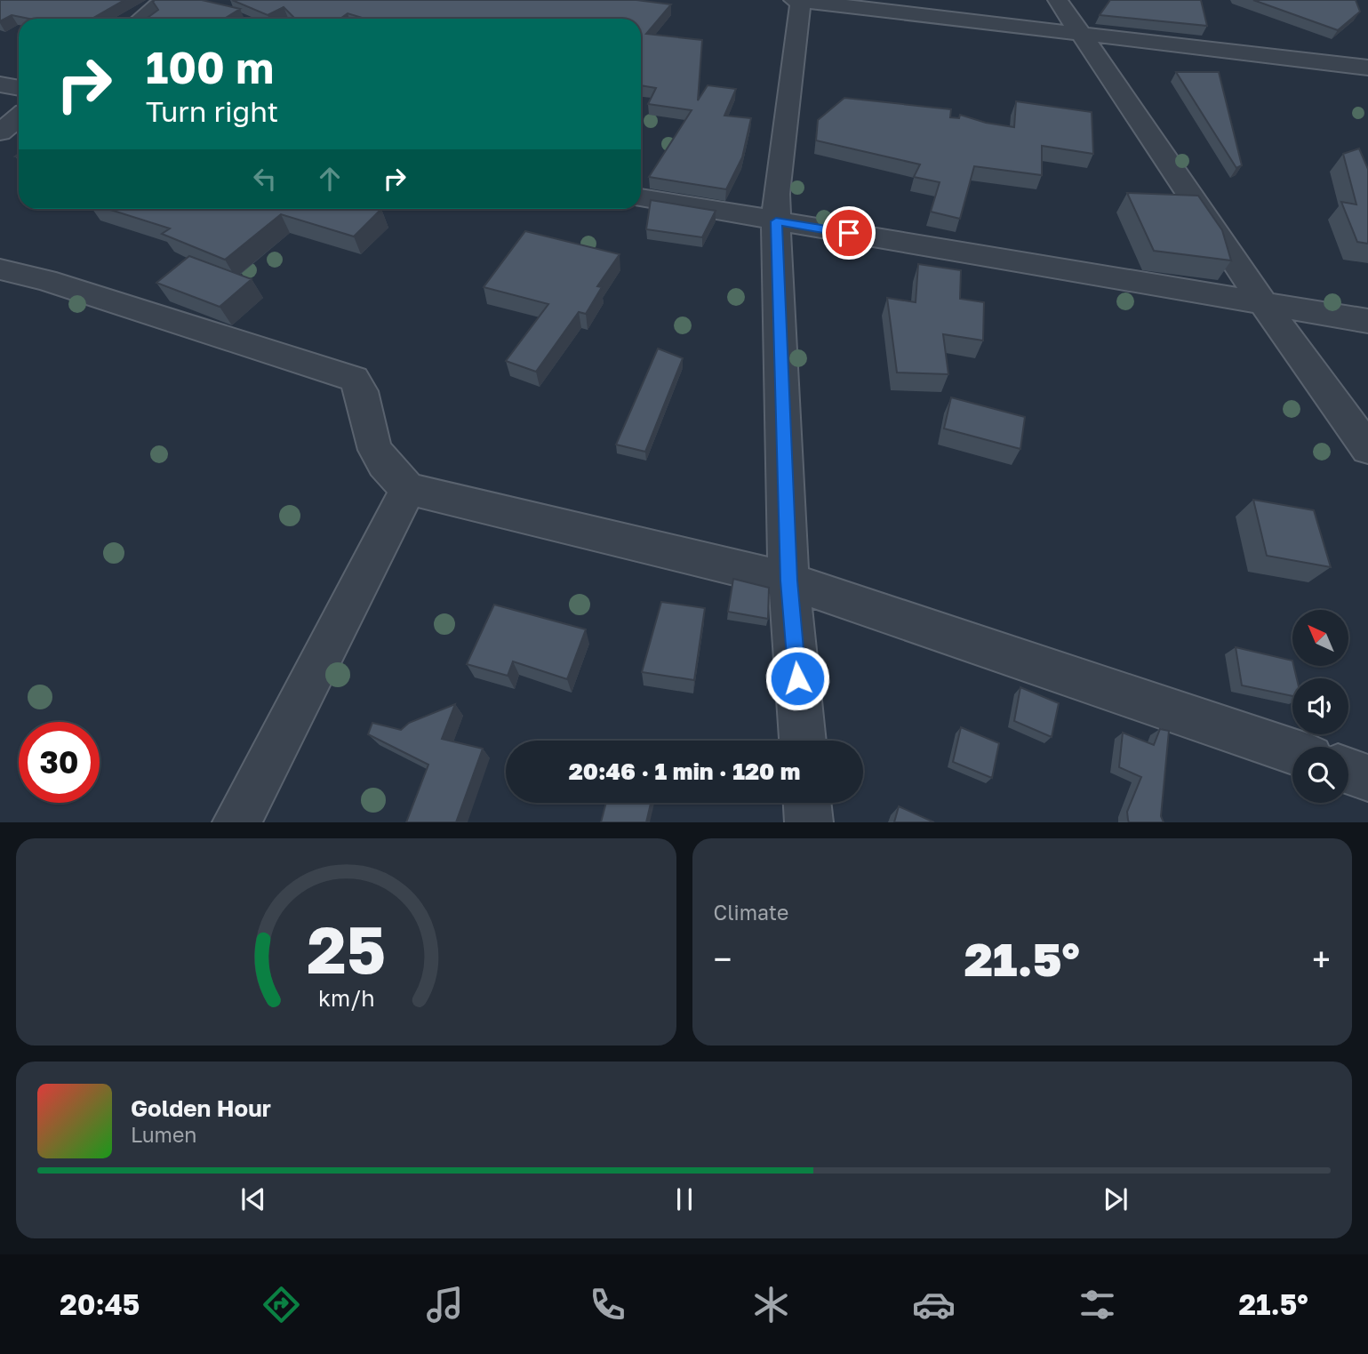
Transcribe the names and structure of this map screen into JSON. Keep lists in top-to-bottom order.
{
  "north": "top left",
  "page": {
    "turn": ["100 m", "Turn right"],
    "limit": "30",
    "trip": "20:46 · 1 min · 120 m",
    "tile": "Climate",
    "heat": ["−", "21.5°", "+"],
    "song": ["Golden Hour", "Lumen"],
    "tabs": ["20:45", "21.5°"],
    "gauge": ["25", "km/h"]
  }
}
